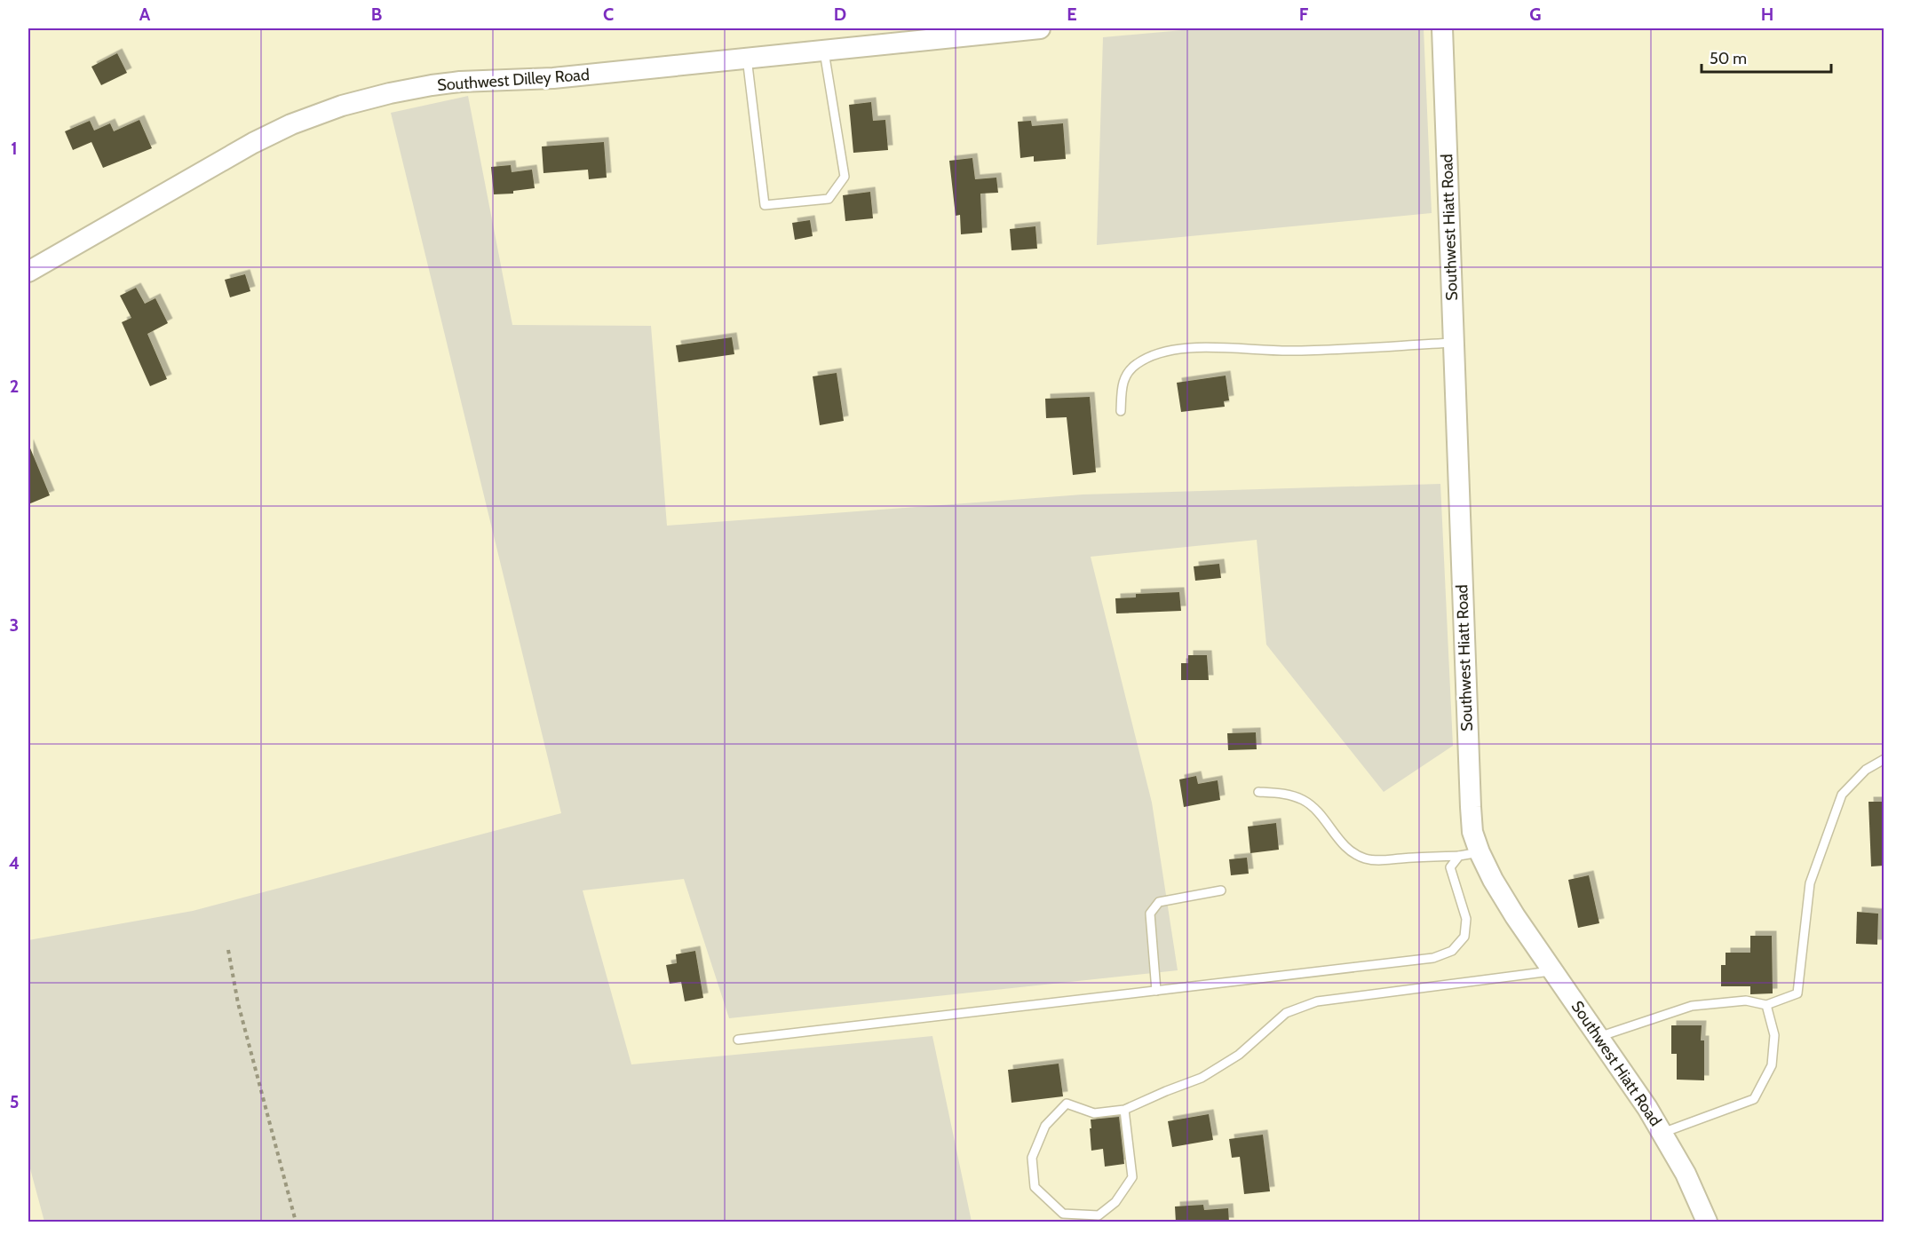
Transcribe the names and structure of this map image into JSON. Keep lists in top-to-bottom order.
{
  "streets": {
    "street": ["Southwest Dilley Road", "Southwest Hiatt Road"]
  },
  "scale_bar": "50 m",
  "grid": {
    "columns": [
      "A",
      "B",
      "C",
      "D",
      "E",
      "F",
      "G",
      "H"
    ],
    "rows": [
      "1",
      "2",
      "3",
      "4",
      "5"
    ]
  }
}
